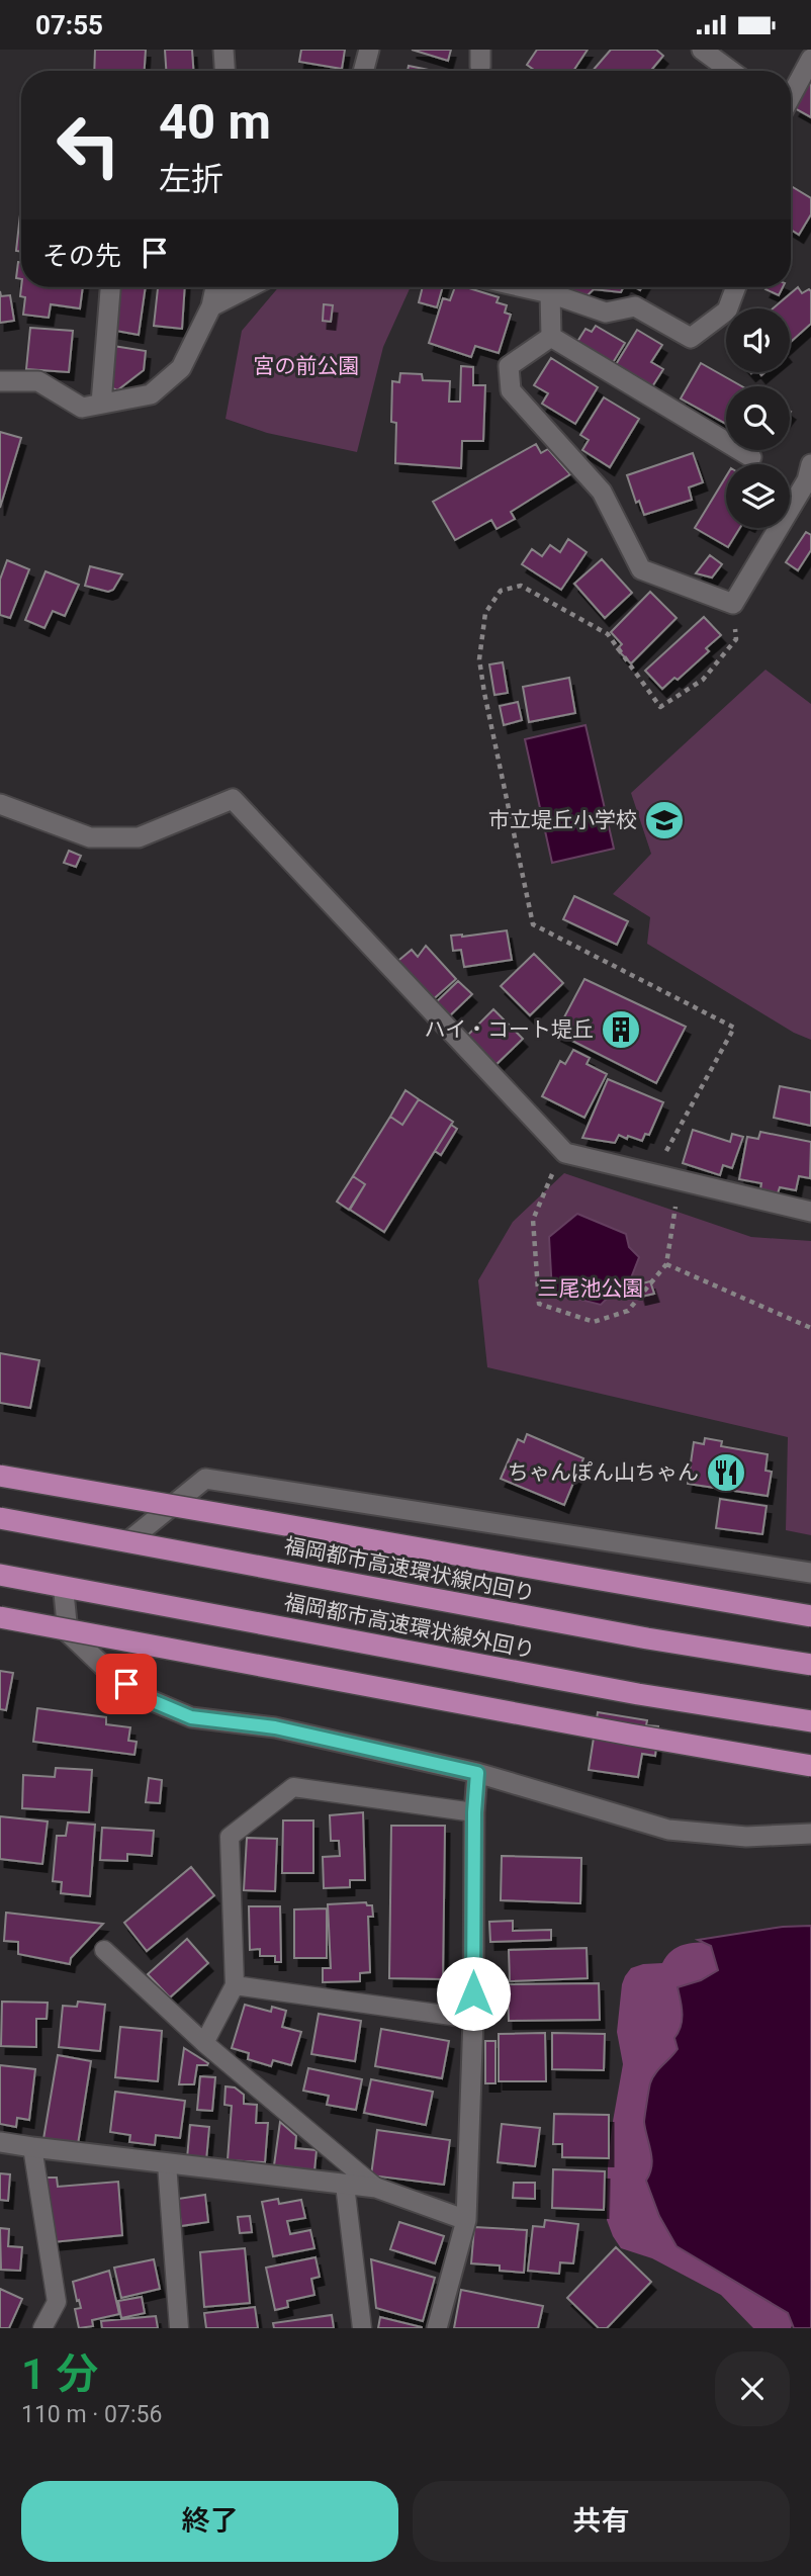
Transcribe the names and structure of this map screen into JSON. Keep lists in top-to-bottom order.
{
  "streets": {
    "highway": ["福岡都市高速環状線内回り", "福岡都市高速環状線外回り"]
  },
  "parks": ["宮の前公園", "三尾池公園"],
  "places": {
    "school or university": ["市立堤丘小学校"],
    "building": ["ハイ・コート堤丘"],
    "restaurant": ["ちゃんぽん山ちゃん"]
  },
  "page": {
    "status": "07:55",
    "turn": ["40 m", "左折"],
    "then": "その先",
    "heading": ["1 分", "110 m · 07:56"],
    "buttons": ["終了", "共有"]
  }
}
